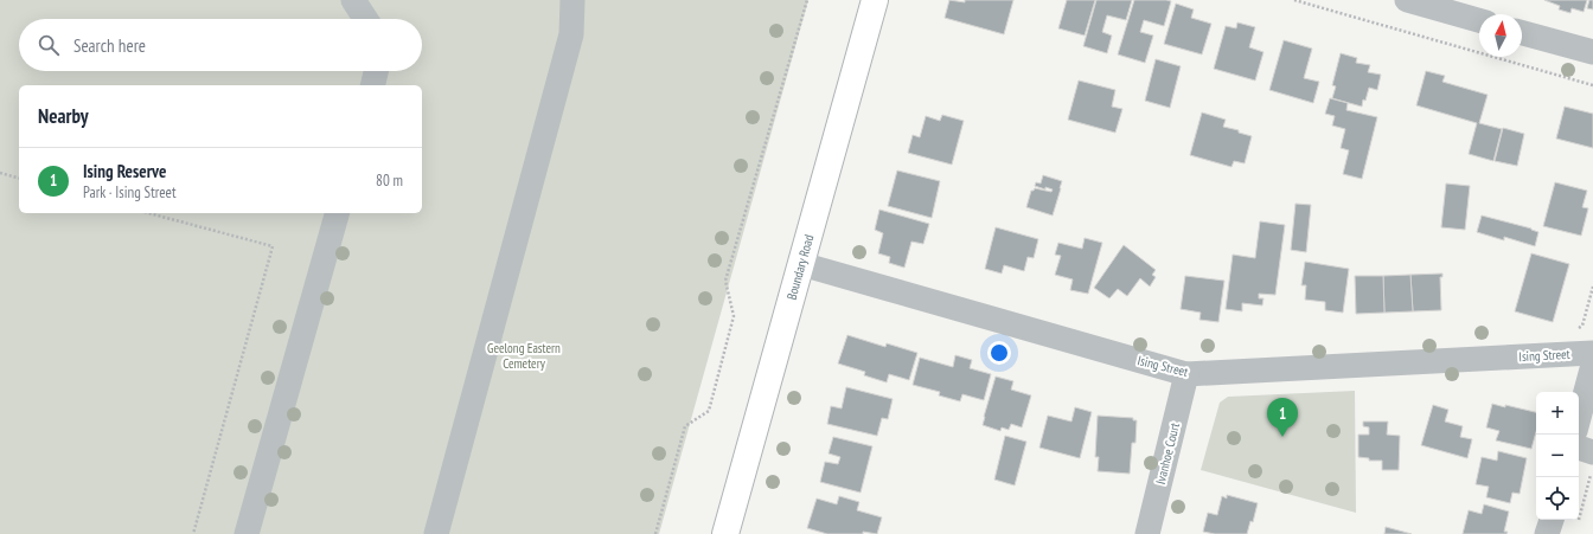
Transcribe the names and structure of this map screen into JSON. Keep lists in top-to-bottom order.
{
  "streets": {
    "main road": ["Boundary Road"],
    "street": ["Ising Street", "Ivanhoe Court"]
  },
  "crossings": [
    ["Boundary Road", "Ising Street"],
    ["Ising Street", "Ivanhoe Court"]
  ],
  "parks": ["Geelong Eastern Cemetery"],
  "north": "top",
  "page": {
    "search": "Search here",
    "heading": "Nearby",
    "list": [
      {
        "mark": "1",
        "name": "Ising Reserve",
        "note": "Park · Ising Street",
        "value": "80 m"
      }
    ],
    "map_buttons": ["+", "−"],
    "pins": "1"
  }
}
